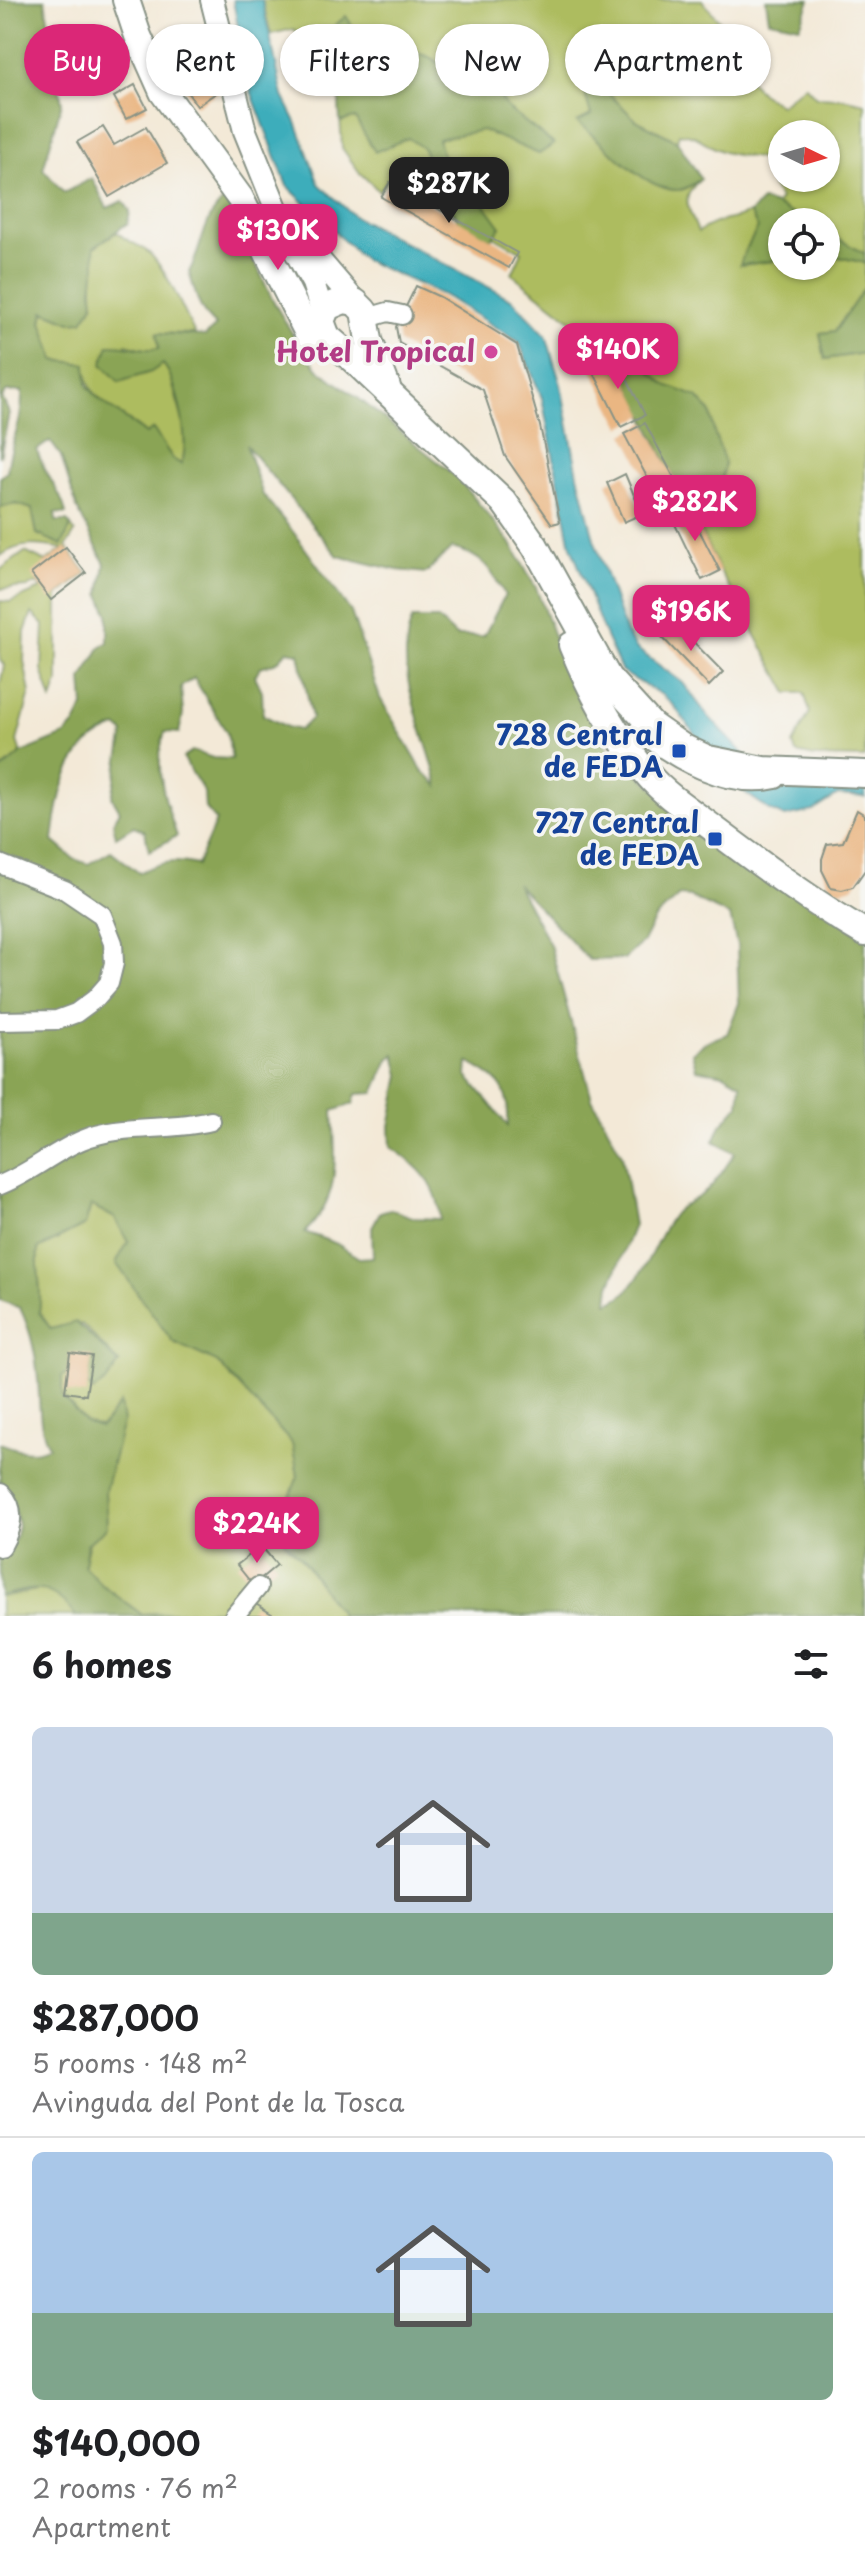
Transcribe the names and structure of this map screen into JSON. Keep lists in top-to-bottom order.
{
  "places": {
    "other": ["Hotel Tropical"],
    "transit": ["728 Central de FEDA", "727 Central de FEDA"]
  },
  "north": "right",
  "page": {
    "chip": [
      "Buy",
      "Rent",
      "Filters",
      "New",
      "Apartment"
    ],
    "price": [
      "$287K",
      "$130K",
      "$140K",
      "$282K",
      "$196K",
      "$224K"
    ],
    "heading": "6 homes",
    "list": [
      {
        "name": "$287,000",
        "note": "5 rooms · 148 m² · Avinguda del Pont de la Tosca"
      },
      {
        "name": "$140,000",
        "note": "2 rooms · 76 m² · Apartment"
      }
    ]
  }
}
